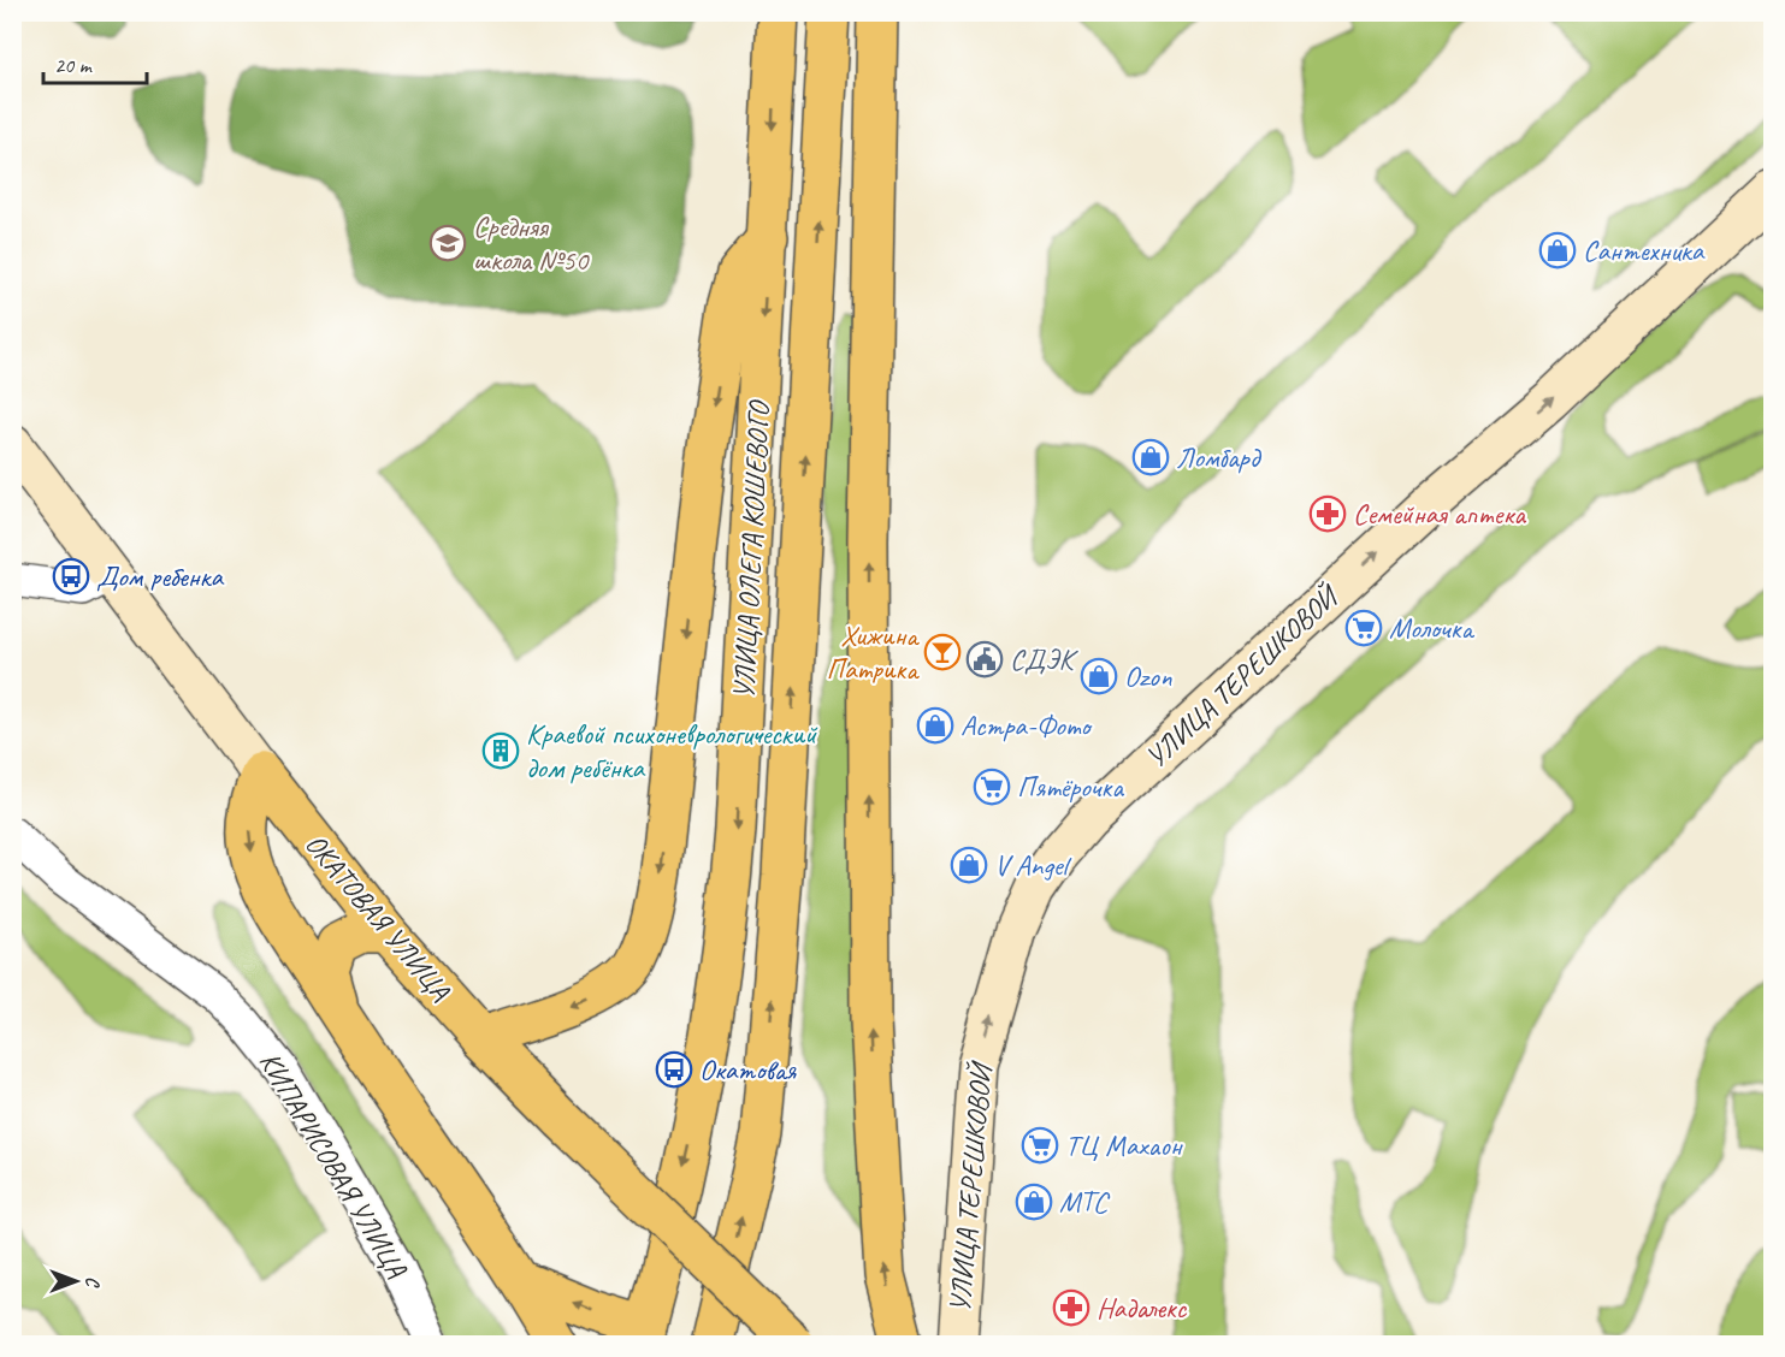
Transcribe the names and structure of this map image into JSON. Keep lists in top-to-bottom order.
{
  "streets": {
    "main road": ["УЛИЦА ОЛЕГА КОШЕВОГО", "УЛИЦА ТЕРЕШКОВОЙ", "ОКАТОВАЯ УЛИЦА"],
    "street": ["КИПАРИСОВАЯ УЛИЦА"]
  },
  "one_way": ["УЛИЦА ТЕРЕШКОВОЙ"],
  "places": {
    "school or university": ["Средняя школа №50"],
    "shop": [
      "Сантехника",
      "Ломбард",
      "Ozon",
      "Астра-Фото",
      "V Angel",
      "МТС"
    ],
    "pharmacy": ["Семейная аптека", "Надалекс"],
    "bus stop": ["Дом ребенка", "Окатовая"],
    "supermarket": ["Молочка", "Пятёрочка", "ТЦ Махаон"],
    "bar": ["Хижина Патрика"],
    "public building": ["СДЭК"],
    "building": ["Краевой психоневрологический дом ребёнка"]
  },
  "scale_bar": "20 m",
  "north": "right"
}
